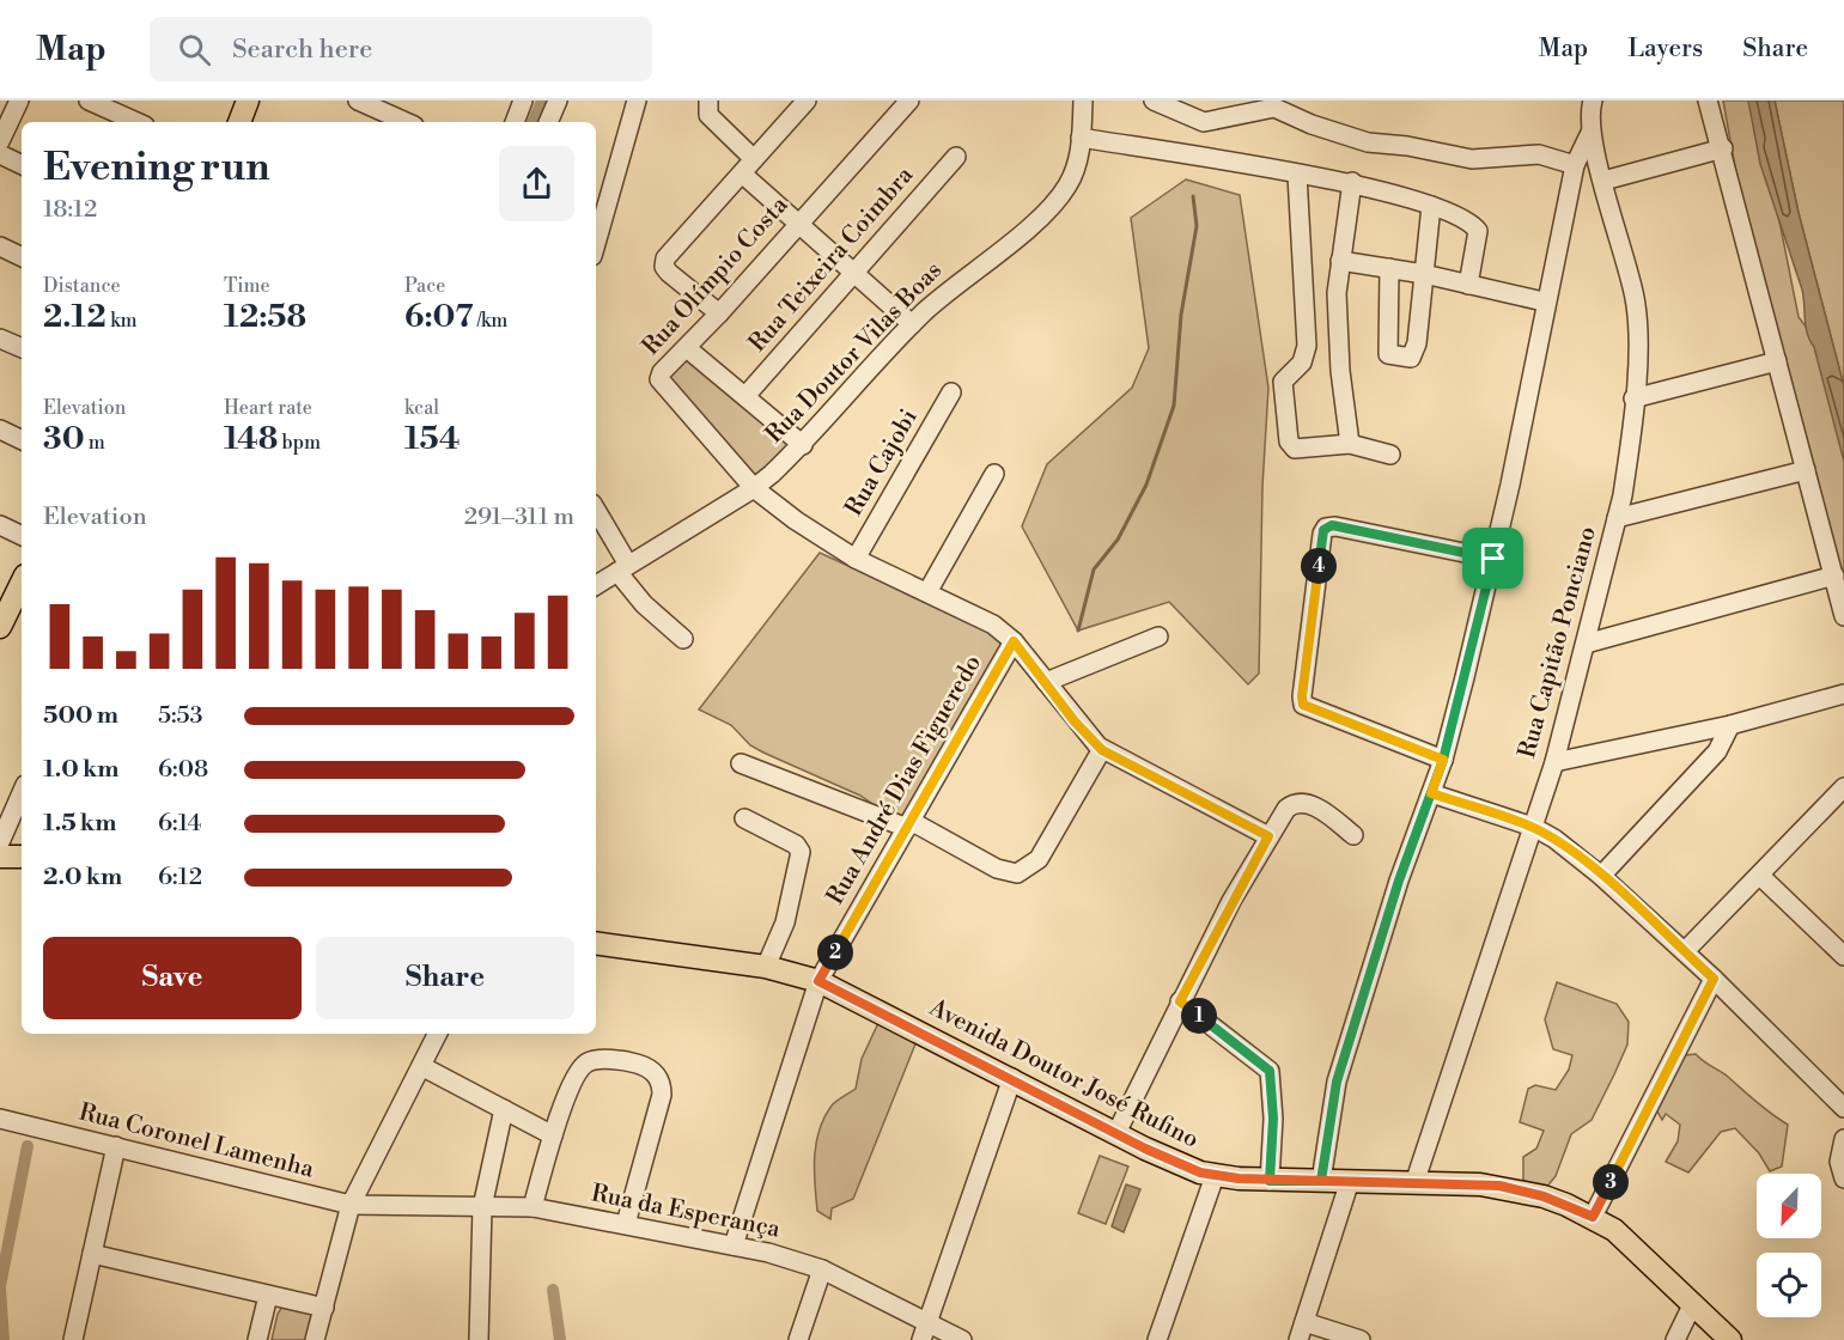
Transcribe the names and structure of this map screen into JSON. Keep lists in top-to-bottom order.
{
  "streets": {
    "main road": ["Avenida Doutor José Rufino"],
    "street": [
      "Rua Teixeira Coimbra",
      "Rua Olímpio Costa",
      "Rua Doutor Vilas Boas",
      "Rua Cajobi",
      "Rua Capitão Ponciano",
      "Rua André Dias Figueredo",
      "Rua Coronel Lamenha",
      "Rua da Esperança"
    ]
  },
  "crossings": [
    ["Rua Olímpio Costa", "Rua Doutor Vilas Boas"],
    ["Rua Capitão Ponciano", "Avenida Doutor José Rufino"],
    ["Rua André Dias Figueredo", "Avenida Doutor José Rufino"],
    ["Rua André Dias Figueredo", "Rua da Esperança"],
    ["Rua Coronel Lamenha", "Rua da Esperança"]
  ],
  "north": "bottom left",
  "page": {
    "header": "Map",
    "search": "Search here",
    "nav": ["Map", "Layers", "Share"],
    "heading": ["Evening run", "18:12"],
    "stats": [
      ["Distance", "2.12 km"],
      ["Time", "12:58"],
      ["Pace", "6:07 /km"],
      ["Elevation", "30 m"],
      ["Heart rate", "148 bpm"],
      ["kcal", "154"]
    ],
    "chart": ["Elevation", "291–311 m"],
    "pins": [
      "4",
      "2",
      "1",
      "3"
    ],
    "list": [
      {
        "name": "500 m",
        "note": "5:53"
      },
      {
        "name": "1.0 km",
        "note": "6:08"
      },
      {
        "name": "1.5 km",
        "note": "6:14"
      },
      {
        "name": "2.0 km",
        "note": "6:12"
      }
    ],
    "buttons": ["Save", "Share"]
  }
}
